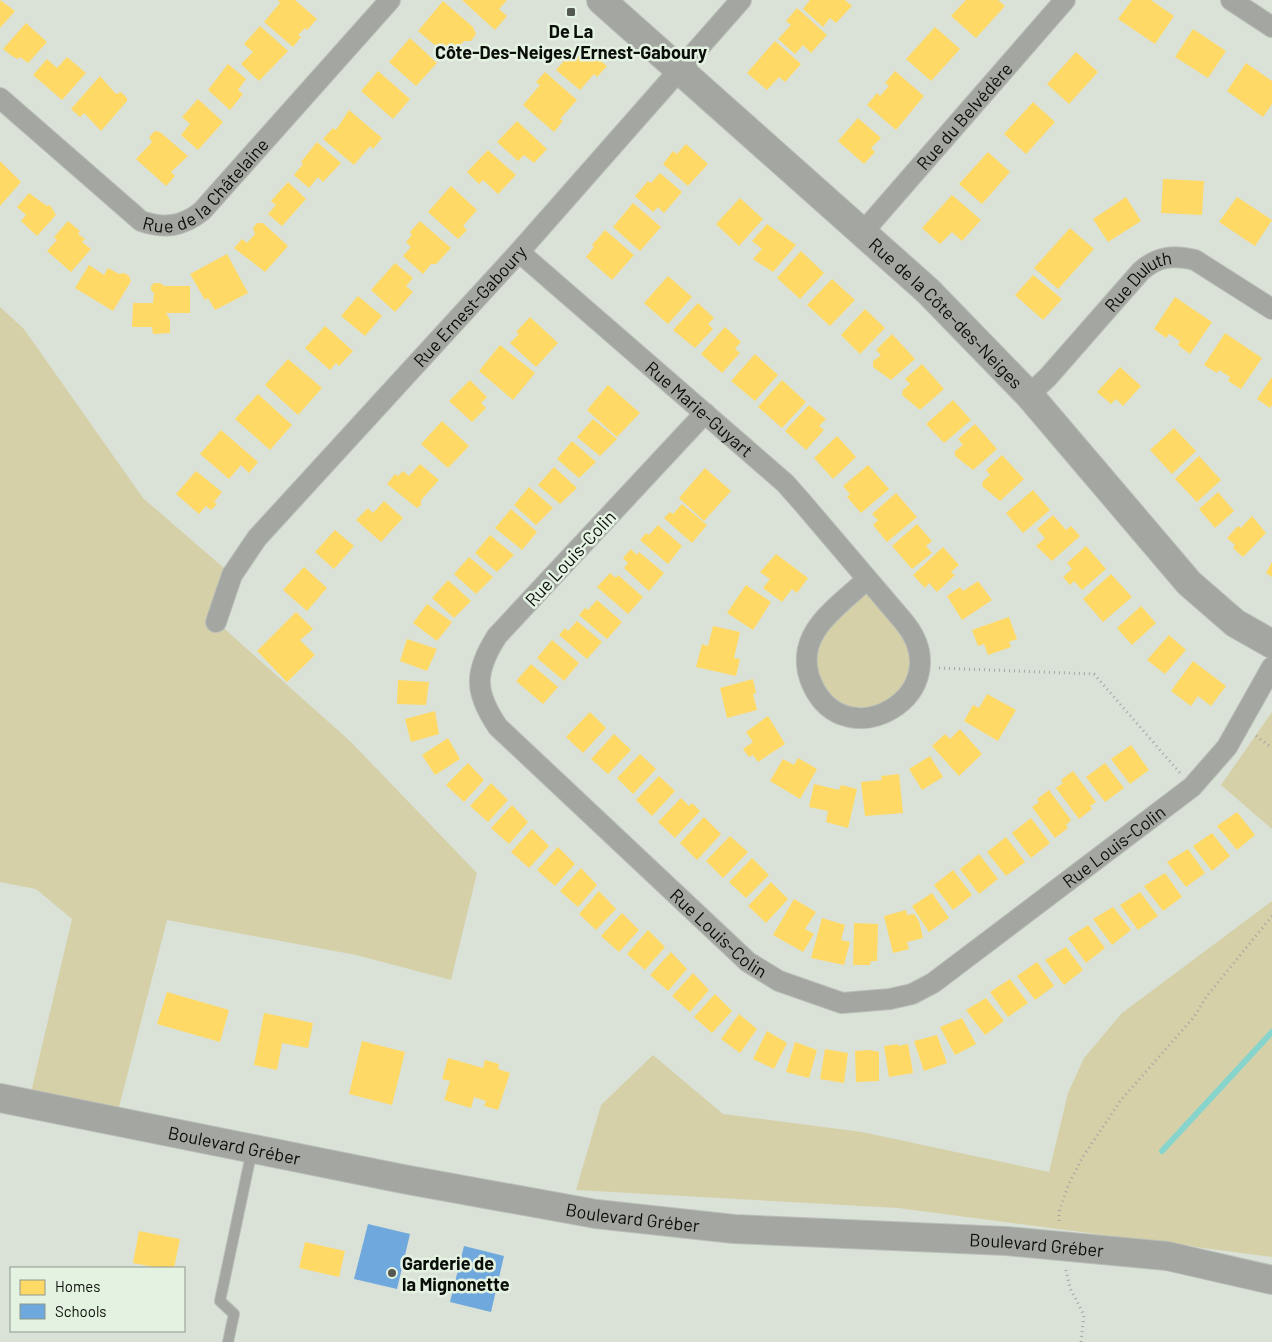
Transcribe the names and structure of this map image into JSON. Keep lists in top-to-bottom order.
{
  "streets": {
    "street": [
      "Rue du Belvédère",
      "Rue de la Châtelaine",
      "Rue Duluth",
      "Rue Ernest-Gaboury",
      "Rue de la Côte-des-Neiges",
      "Rue Marie-Guyart",
      "Rue Louis-Colin",
      "Boulevard Gréber"
    ]
  },
  "crossings": [
    ["Rue du Belvédère", "Rue de la Côte-des-Neiges"],
    ["Rue Duluth", "Rue de la Côte-des-Neiges"],
    ["Rue Ernest-Gaboury", "Rue de la Côte-des-Neiges"],
    ["Rue Ernest-Gaboury", "Rue Marie-Guyart"],
    ["Rue Marie-Guyart", "Rue Louis-Colin"]
  ],
  "places": {
    "transit": ["De La Côte-Des-Neiges/Ernest-Gaboury"],
    "other": ["Garderie de la Mignonette"]
  },
  "legend": ["Homes", "Schools"]
}
